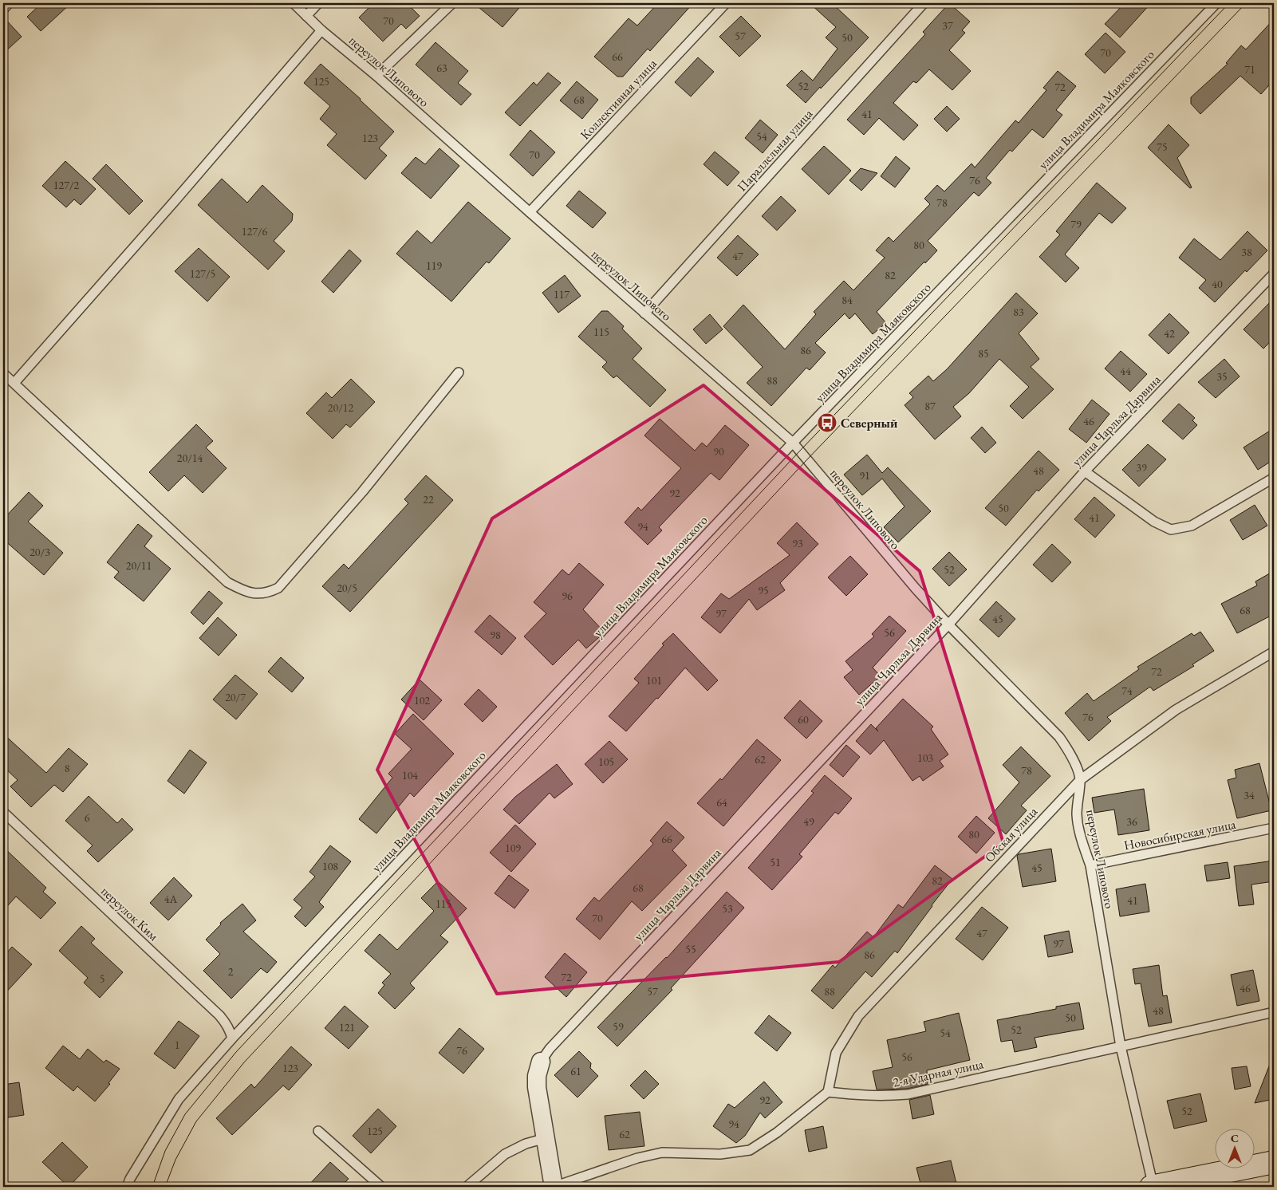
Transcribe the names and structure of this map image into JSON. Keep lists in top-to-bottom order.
{
  "streets": {
    "lane": [
      "переулок Липового",
      "Коллективная улица",
      "улица Владимира Маяковского",
      "Параллельная улица",
      "улица Чарльза Дарвина",
      "Обская улица",
      "Новосибирская улица",
      "переулок Ким",
      "2-я Ударная улица"
    ]
  },
  "crossings": [
    ["переулок Липового", "Коллективная улица"],
    ["переулок Липового", "улица Владимира Маяковского"],
    ["переулок Липового", "Параллельная улица"],
    ["переулок Липового", "улица Чарльза Дарвина"],
    ["переулок Липового", "Обская улица"],
    ["переулок Липового", "Новосибирская улица"],
    ["переулок Липового", "2-я Ударная улица"],
    ["улица Владимира Маяковского", "переулок Ким"],
    ["Обская улица", "2-я Ударная улица"]
  ],
  "places": {
    "bus stop": ["Северный"]
  },
  "house_numbers": [
    "70",
    "37",
    "57",
    "50",
    "70",
    "66",
    "63",
    "71",
    "125",
    "52",
    "72",
    "68",
    "41",
    "54",
    "123",
    "75",
    "70",
    "76",
    "127/2",
    "78",
    "79",
    "127/6",
    "80",
    "38",
    "47",
    "119",
    "127/5",
    "82",
    "40",
    "117",
    "84",
    "83",
    "115",
    "42",
    "86",
    "85",
    "44",
    "35",
    "88",
    "87",
    "20/12",
    "46",
    "90",
    "20/14",
    "39",
    "48",
    "91",
    "92",
    "22",
    "50",
    "41",
    "94",
    "93",
    "20/3",
    "20/11",
    "52",
    "20/5",
    "95",
    "96",
    "68",
    "97",
    "45",
    "56",
    "98",
    "72",
    "101",
    "74",
    "20/7",
    "102",
    "76",
    "60",
    "103",
    "62",
    "105",
    "8",
    "78",
    "104",
    "34",
    "64",
    "6",
    "49",
    "36",
    "80",
    "66",
    "109",
    "51",
    "108",
    "45",
    "82",
    "68",
    "4А",
    "41",
    "115",
    "53",
    "70",
    "47",
    "97",
    "55",
    "86",
    "2",
    "72",
    "5",
    "46",
    "57",
    "88",
    "48",
    "50",
    "59",
    "121",
    "52",
    "54",
    "1",
    "76",
    "56",
    "123",
    "61",
    "92",
    "52",
    "94",
    "125",
    "62"
  ],
  "north": "top"
}
